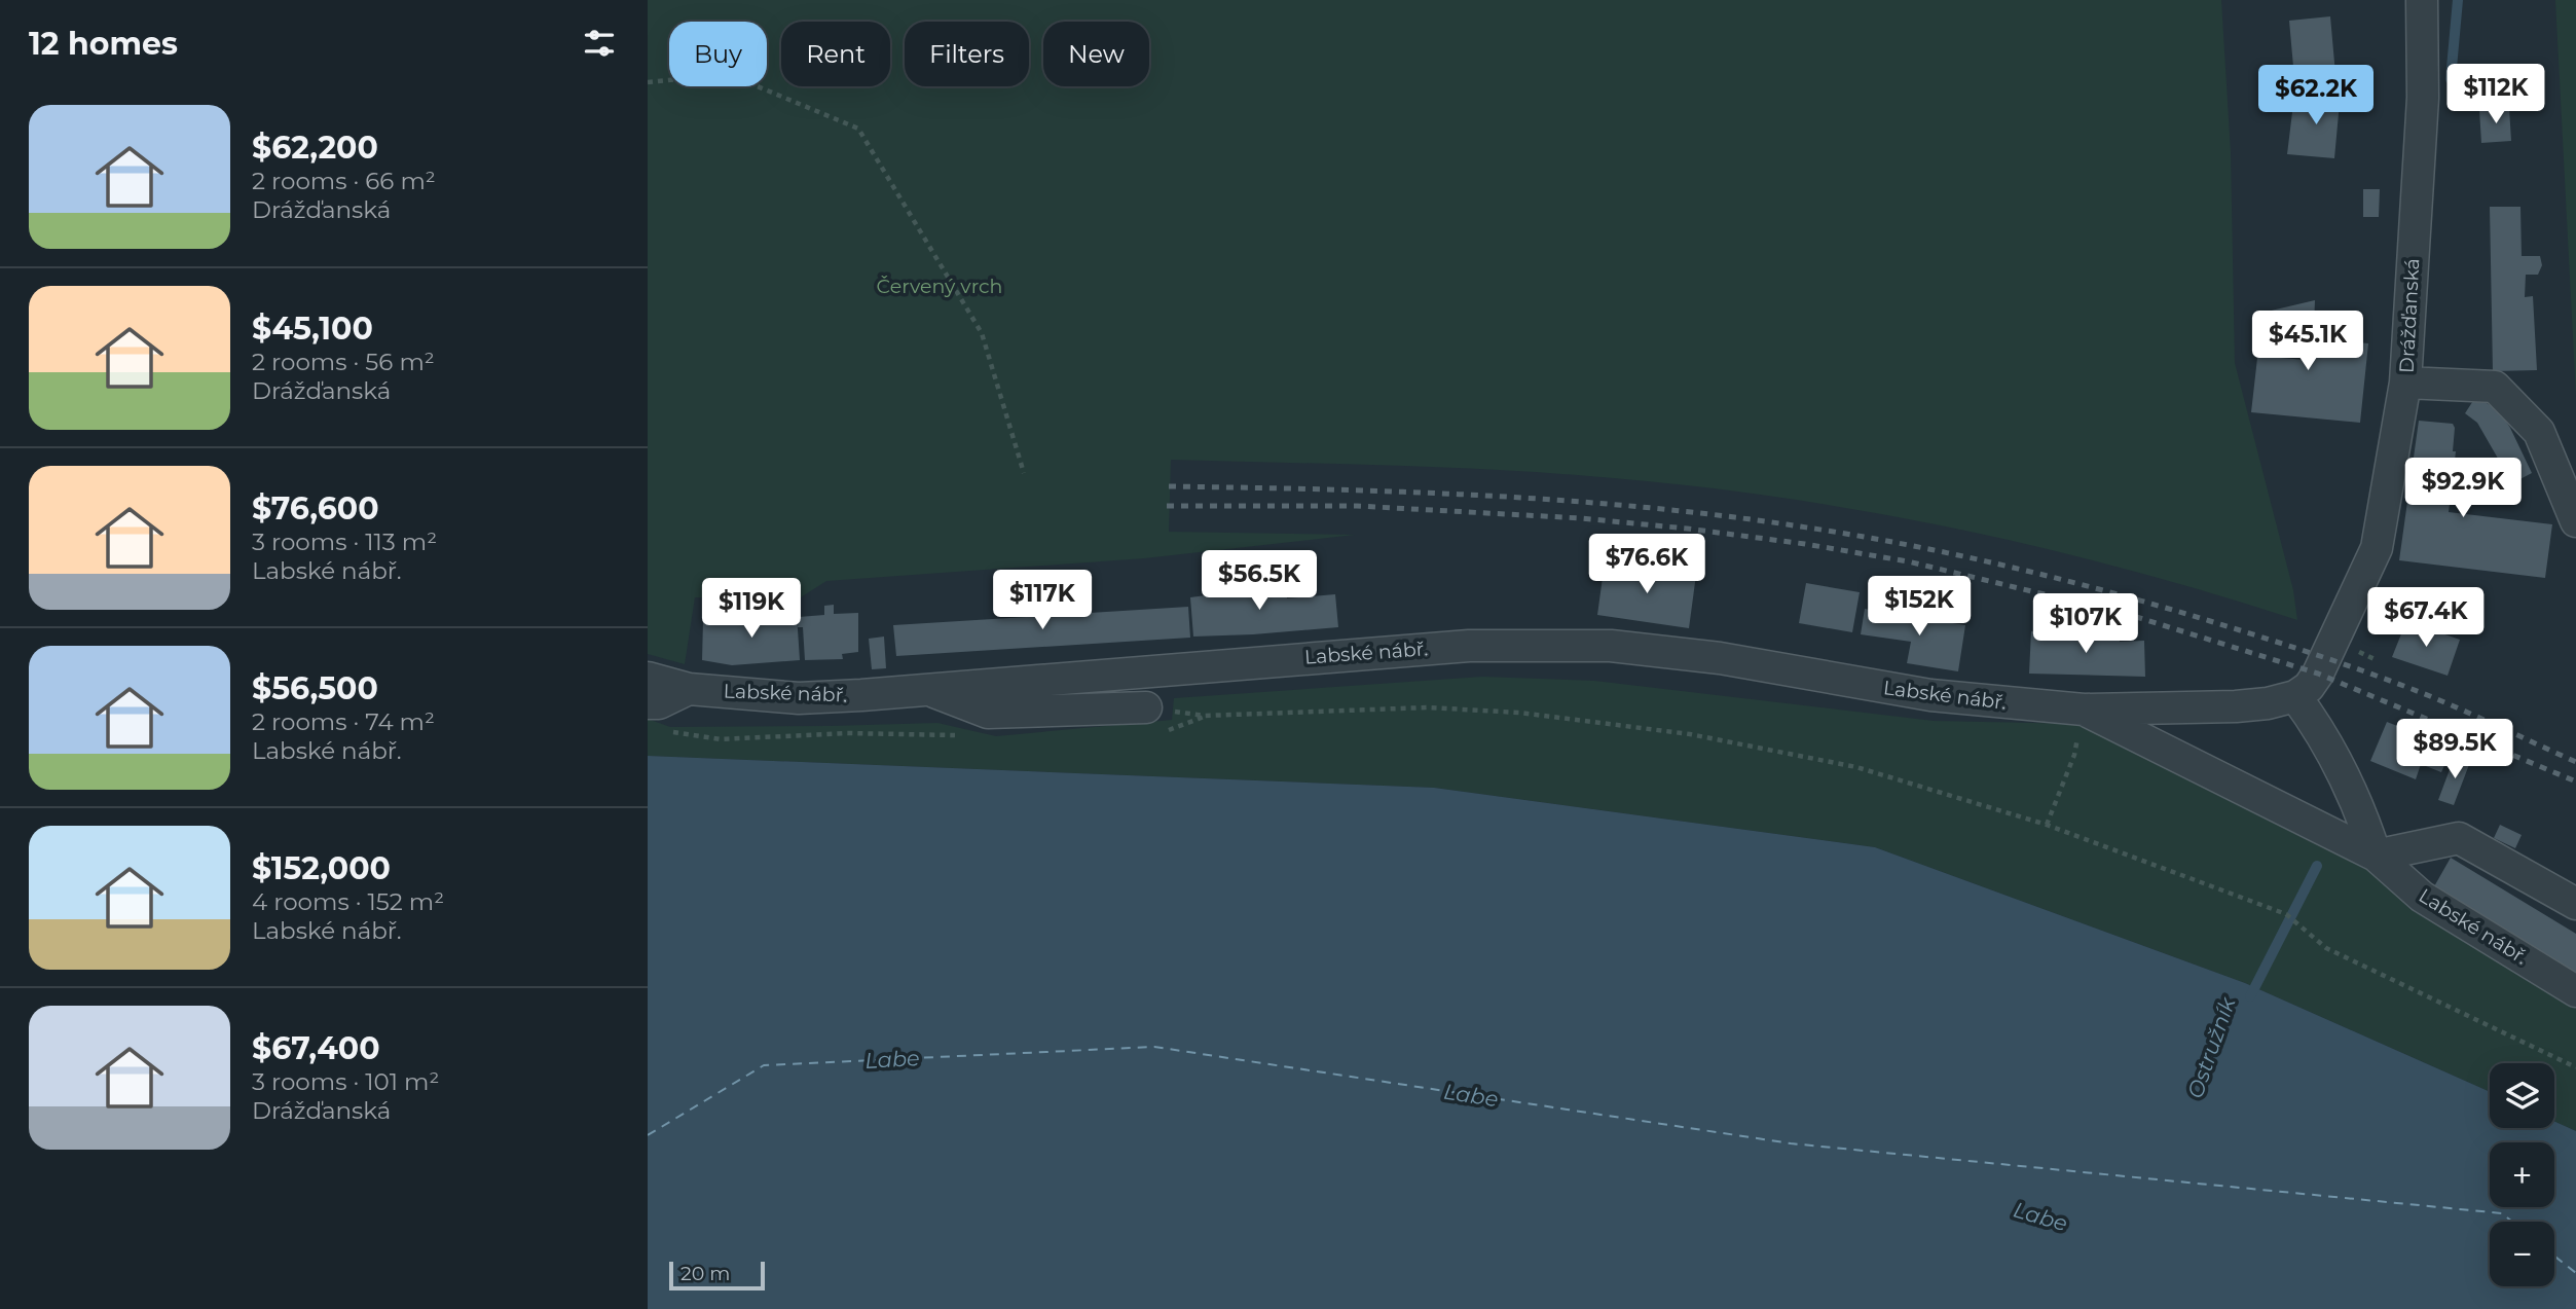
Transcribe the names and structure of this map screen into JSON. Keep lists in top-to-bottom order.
{
  "streets": {
    "street": ["Drážďanská", "Labské nábř."]
  },
  "crossings": [
    ["Drážďanská", "Labské nábř."]
  ],
  "water": ["Ostružník", "Labe"],
  "parks": ["Červený vrch"],
  "scale_bar": "20 m",
  "page": {
    "heading": "12 homes",
    "chip": [
      "Buy",
      "Rent",
      "Filters",
      "New"
    ],
    "price": [
      "$112K",
      "$62.2K",
      "$45.1K",
      "$92.9K",
      "$76.6K",
      "$56.5K",
      "$117K",
      "$152K",
      "$119K",
      "$67.4K",
      "$107K",
      "$89.5K"
    ],
    "list": [
      {
        "name": "$62,200",
        "note": "2 rooms · 66 m² · Drážďanská"
      },
      {
        "name": "$45,100",
        "note": "2 rooms · 56 m² · Drážďanská"
      },
      {
        "name": "$76,600",
        "note": "3 rooms · 113 m² · Labské nábř."
      },
      {
        "name": "$56,500",
        "note": "2 rooms · 74 m² · Labské nábř."
      },
      {
        "name": "$152,000",
        "note": "4 rooms · 152 m² · Labské nábř."
      },
      {
        "name": "$67,400",
        "note": "3 rooms · 101 m² · Drážďanská"
      }
    ],
    "map_buttons": ["+", "−"],
    "scale": "20 m"
  }
}
